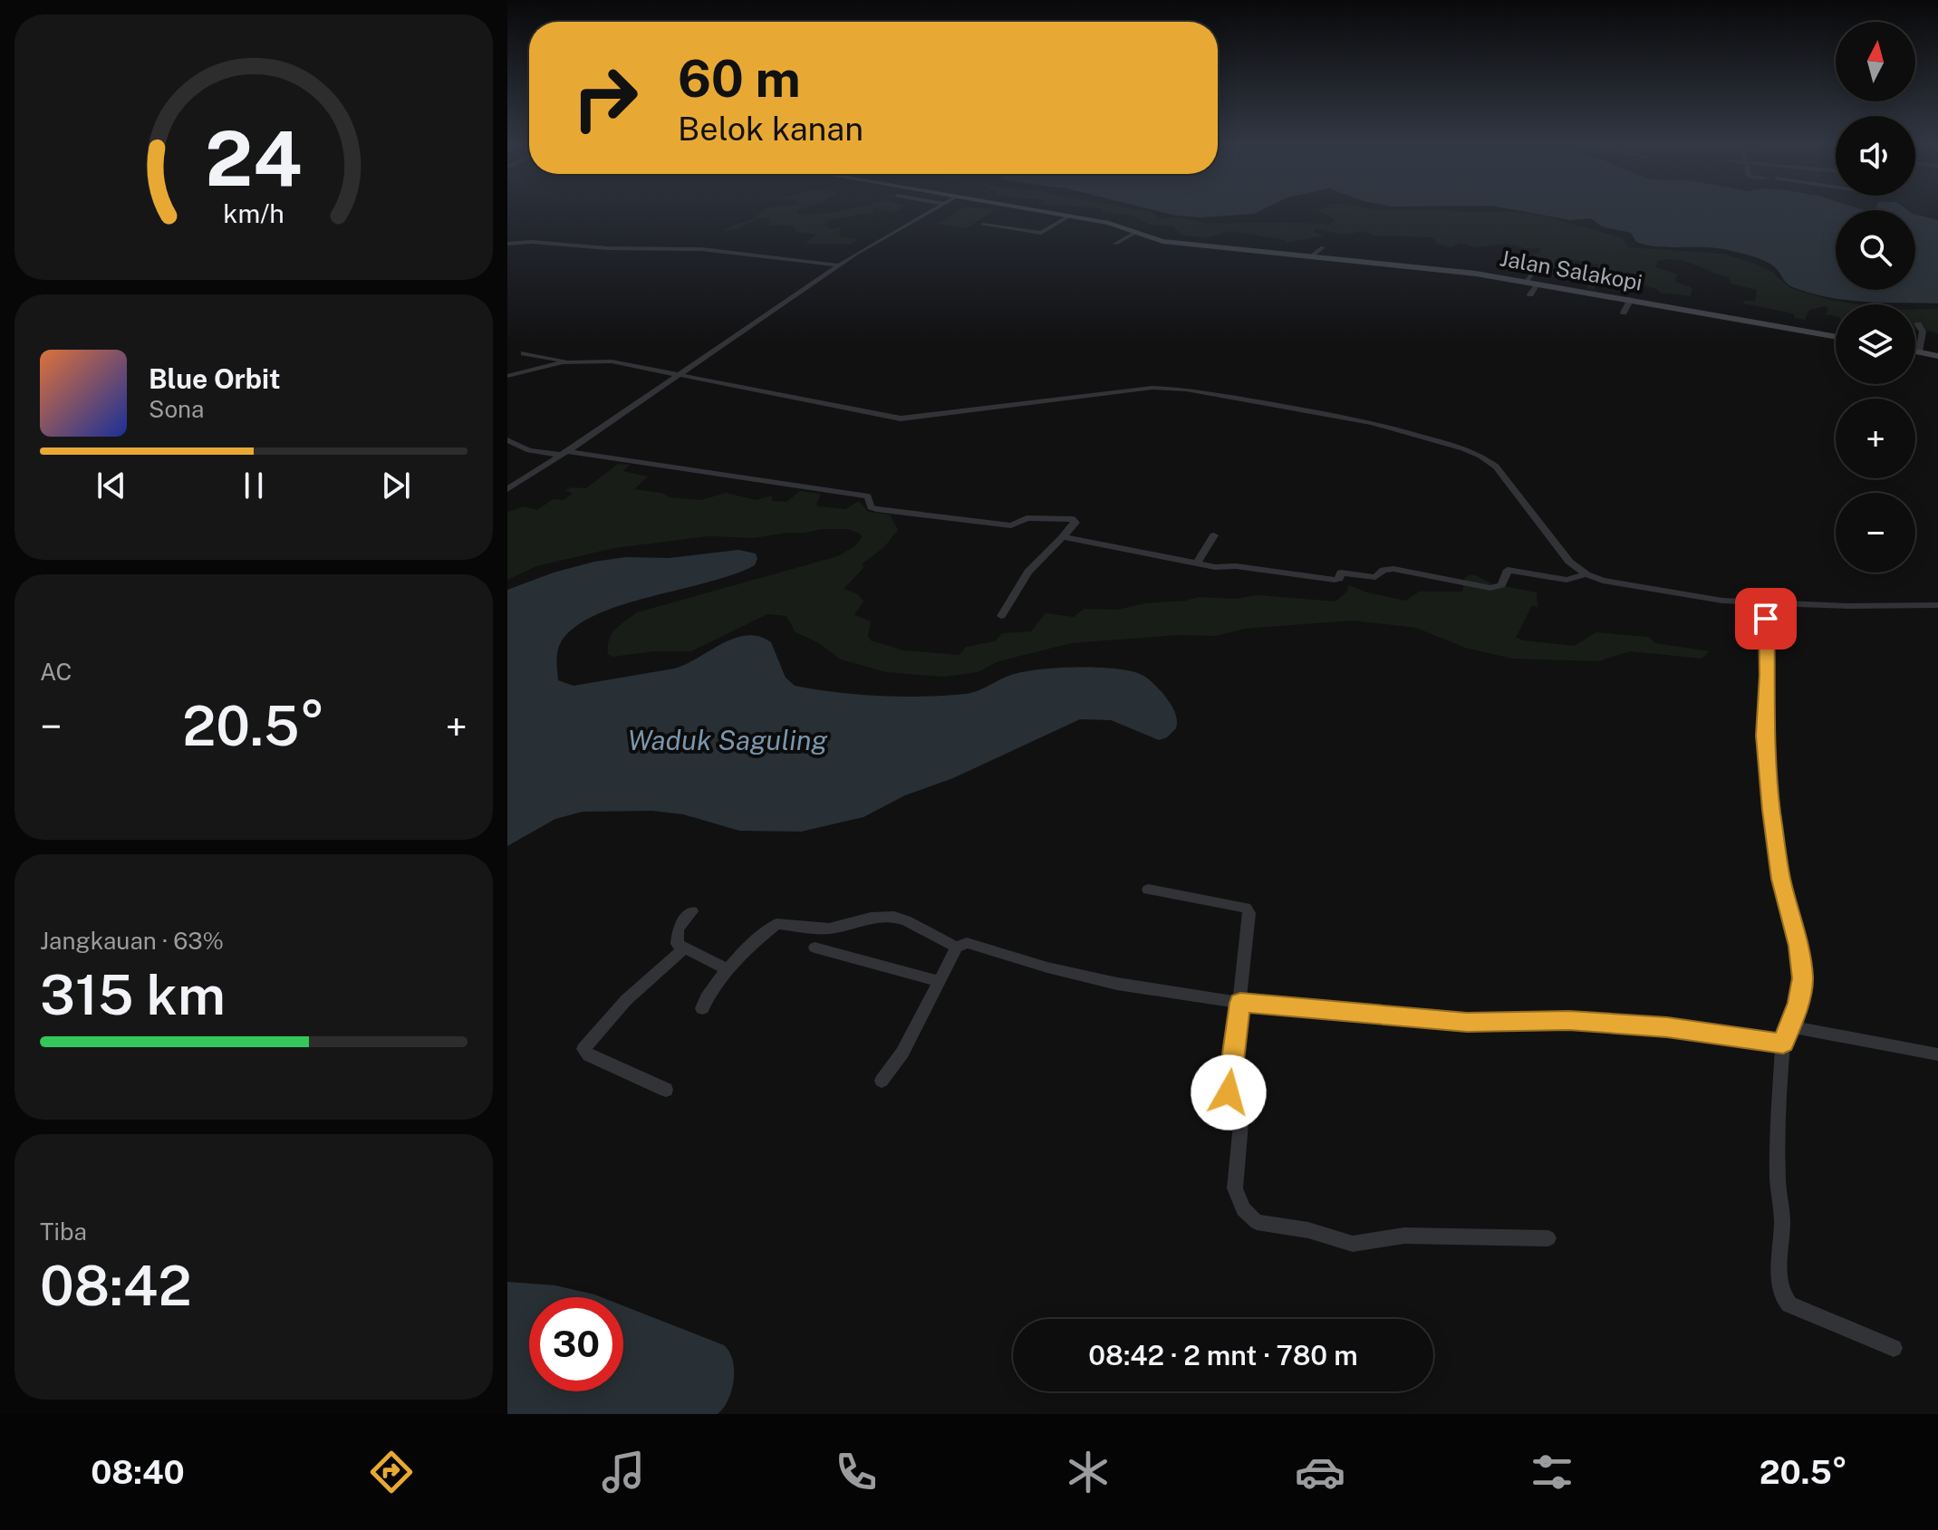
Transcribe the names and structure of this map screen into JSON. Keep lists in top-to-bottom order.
{
  "streets": {
    "street": ["Jalan Salakopi"]
  },
  "water": ["Waduk Saguling"],
  "north": "top",
  "page": {
    "map_buttons": ["+", "−"],
    "turn": ["60 m", "Belok kanan"],
    "song": ["Blue Orbit", "Sona"],
    "tile": [
      "AC",
      ["Jangkauan · 63%", "315 km"],
      ["Tiba", "08:42"]
    ],
    "heat": ["−", "20.5°", "+"],
    "limit": "30",
    "trip": "08:42 · 2 mnt · 780 m",
    "tabs": ["08:40", "20.5°"],
    "gauge": ["24", "km/h"]
  }
}
